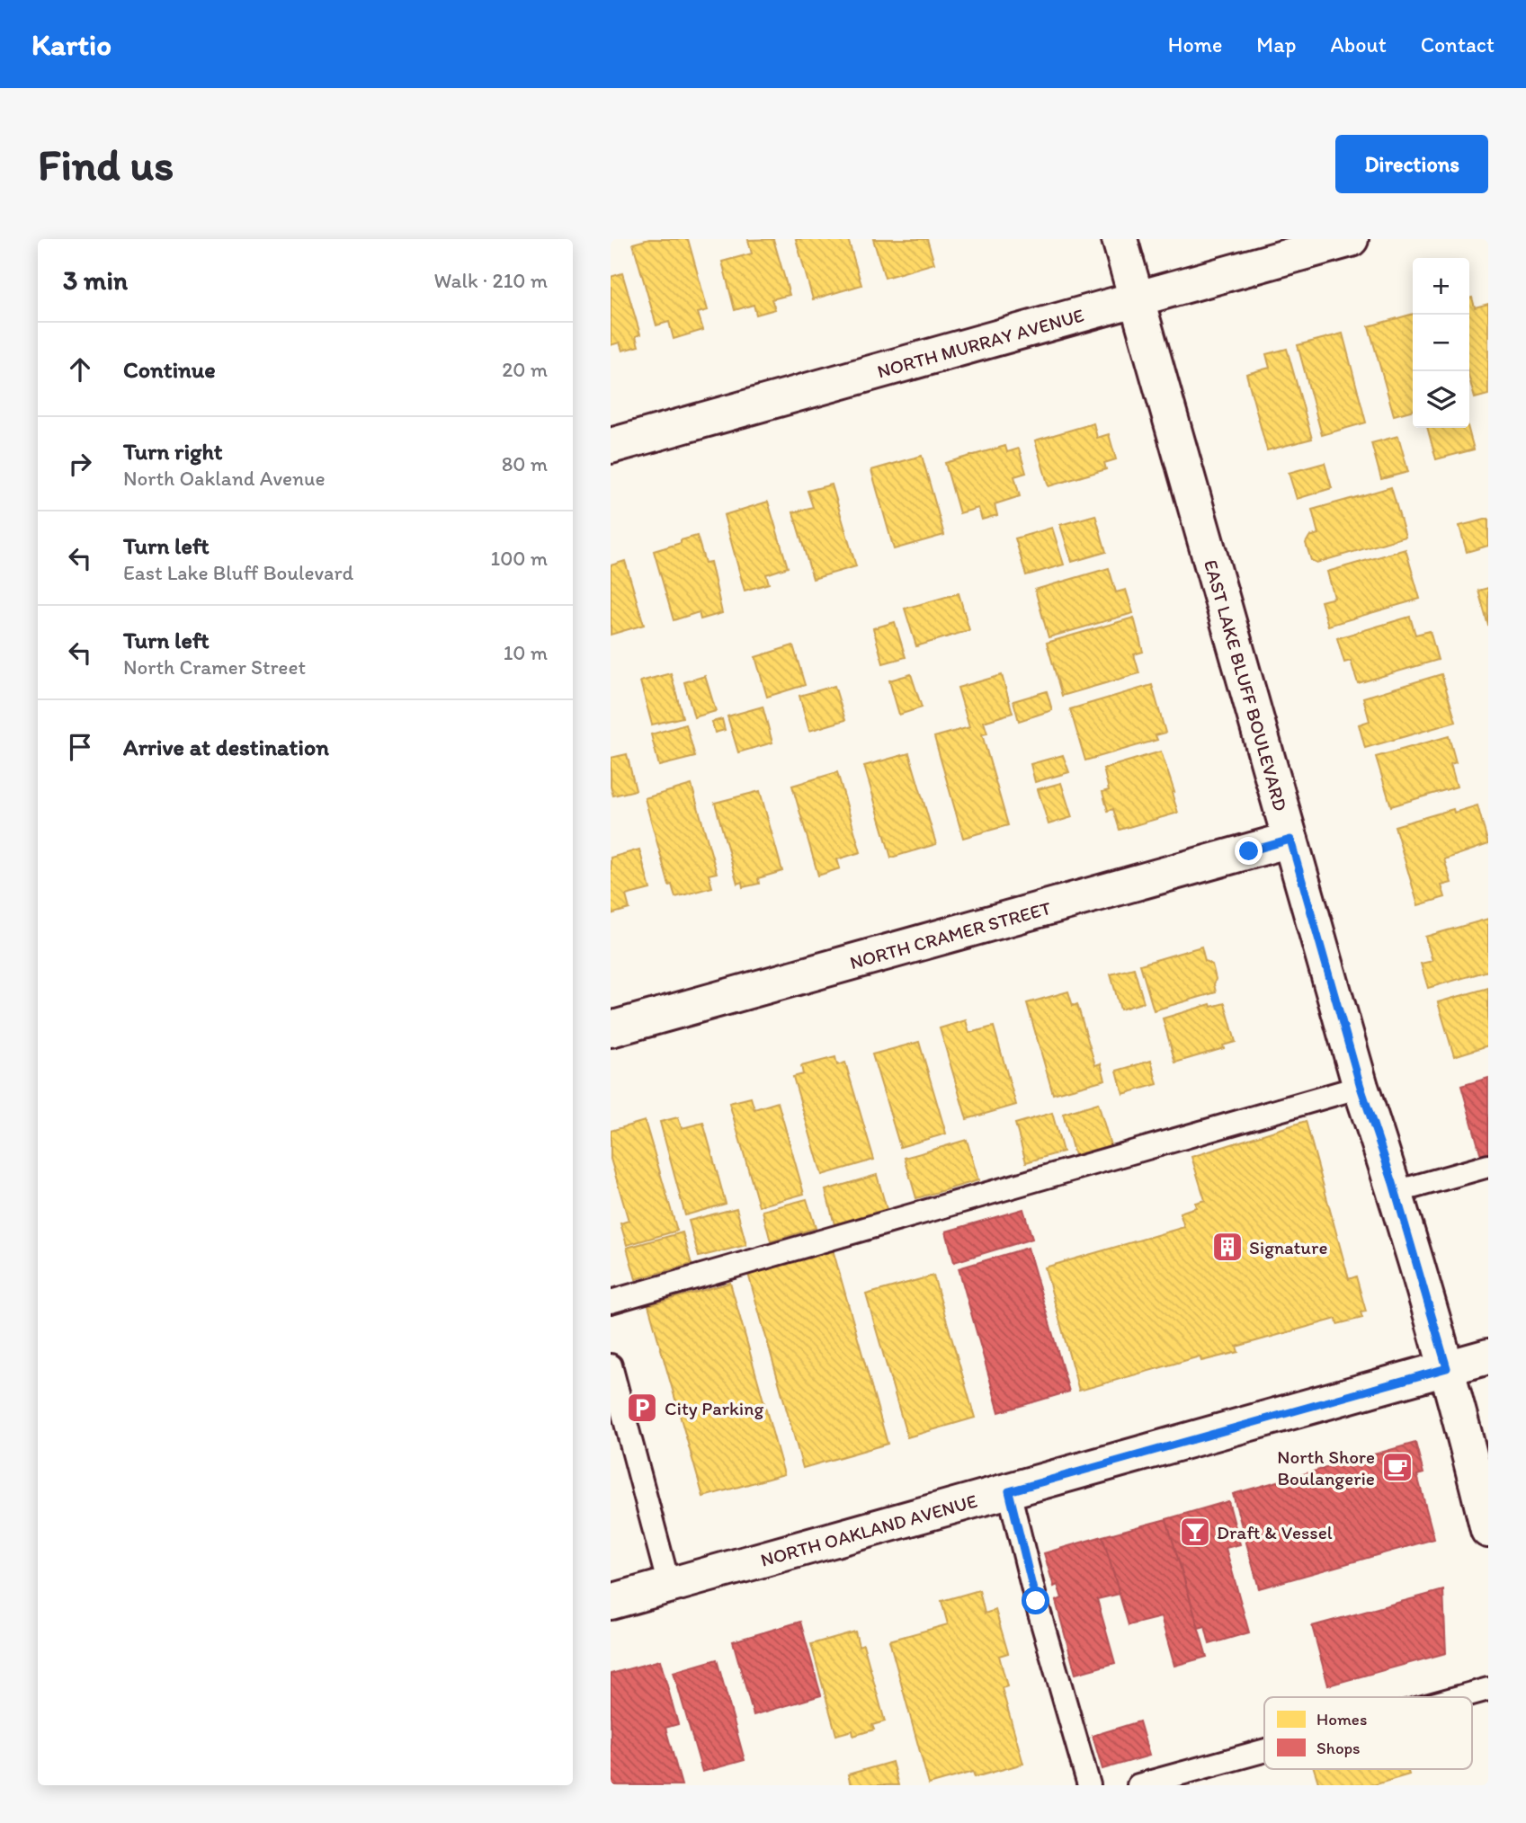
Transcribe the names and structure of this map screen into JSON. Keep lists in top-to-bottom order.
{
  "streets": {
    "street": [
      "NORTH MURRAY AVENUE",
      "EAST LAKE BLUFF BOULEVARD",
      "NORTH CRAMER STREET",
      "NORTH OAKLAND AVENUE"
    ]
  },
  "crossings": [
    ["NORTH MURRAY AVENUE", "EAST LAKE BLUFF BOULEVARD"],
    ["EAST LAKE BLUFF BOULEVARD", "NORTH CRAMER STREET"],
    ["EAST LAKE BLUFF BOULEVARD", "NORTH OAKLAND AVENUE"]
  ],
  "places": {
    "building": ["Signature"],
    "parking": ["City Parking"],
    "cafe": ["North Shore Boulangerie"],
    "bar": ["Draft & Vessel"]
  },
  "legend": ["Homes", "Shops"],
  "page": {
    "header": "Kartio",
    "nav": [
      "Home",
      "Map",
      "About",
      "Contact"
    ],
    "buttons": "Directions",
    "title": "Find us",
    "heading": ["3 min", "Walk · 210 m"],
    "map_buttons": ["+", "−"],
    "list": [
      ["Continue", "20 m"],
      ["Turn right", "North Oakland Avenue", "80 m"],
      ["Turn left", "East Lake Bluff Boulevard", "100 m"],
      ["Turn left", "North Cramer Street", "10 m"],
      "Arrive at destination"
    ]
  }
}
